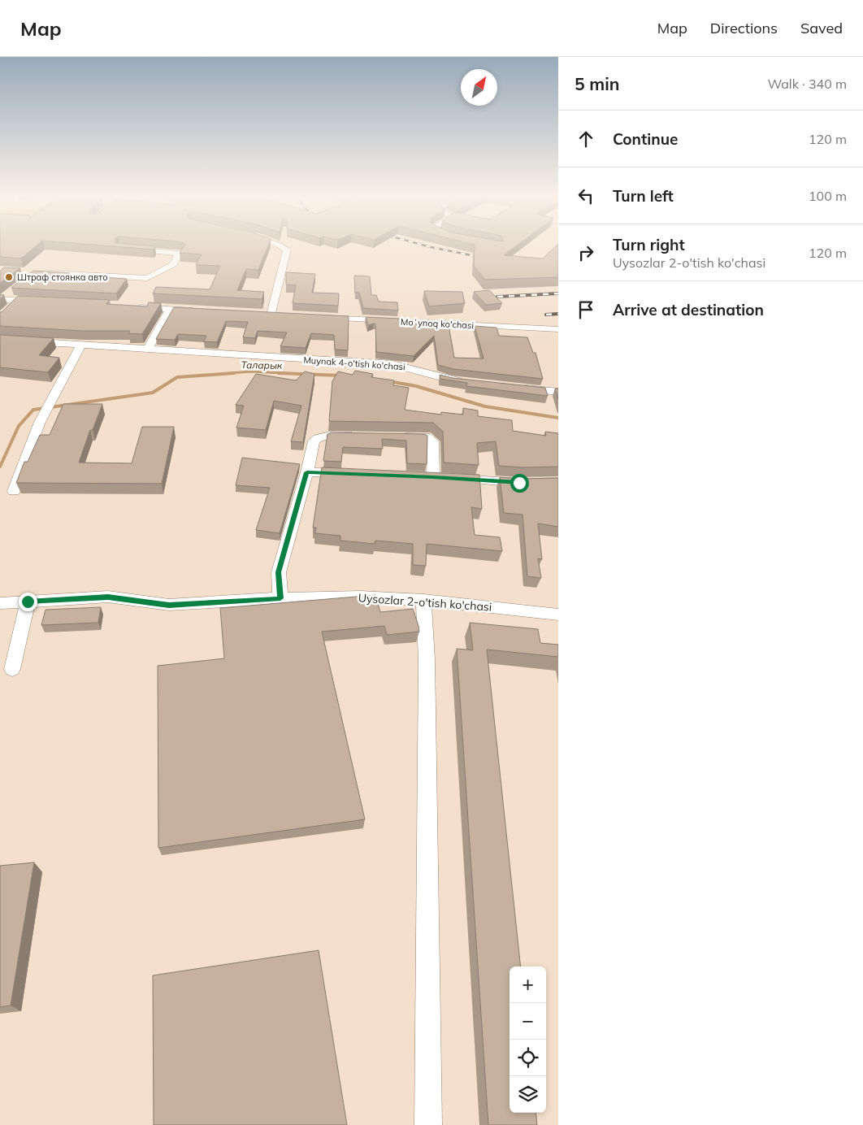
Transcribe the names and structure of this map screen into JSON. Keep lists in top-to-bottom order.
{
  "streets": {
    "street": ["Moʻynoq ko'chasi", "Muynak 4-o'tish ko'chasi", "Uysozlar 2-o'tish ko'chasi"]
  },
  "water": ["Таларык"],
  "places": ["Штраф стоянка авто"],
  "north": "top right",
  "page": {
    "header": "Map",
    "nav": ["Map", "Directions", "Saved"],
    "heading": ["5 min", "Walk · 340 m"],
    "list": [
      ["Continue", "120 m"],
      ["Turn left", "100 m"],
      ["Turn right", "Uysozlar 2-o'tish ko'chasi", "120 m"],
      "Arrive at destination"
    ],
    "map_buttons": ["+", "−"]
  }
}
